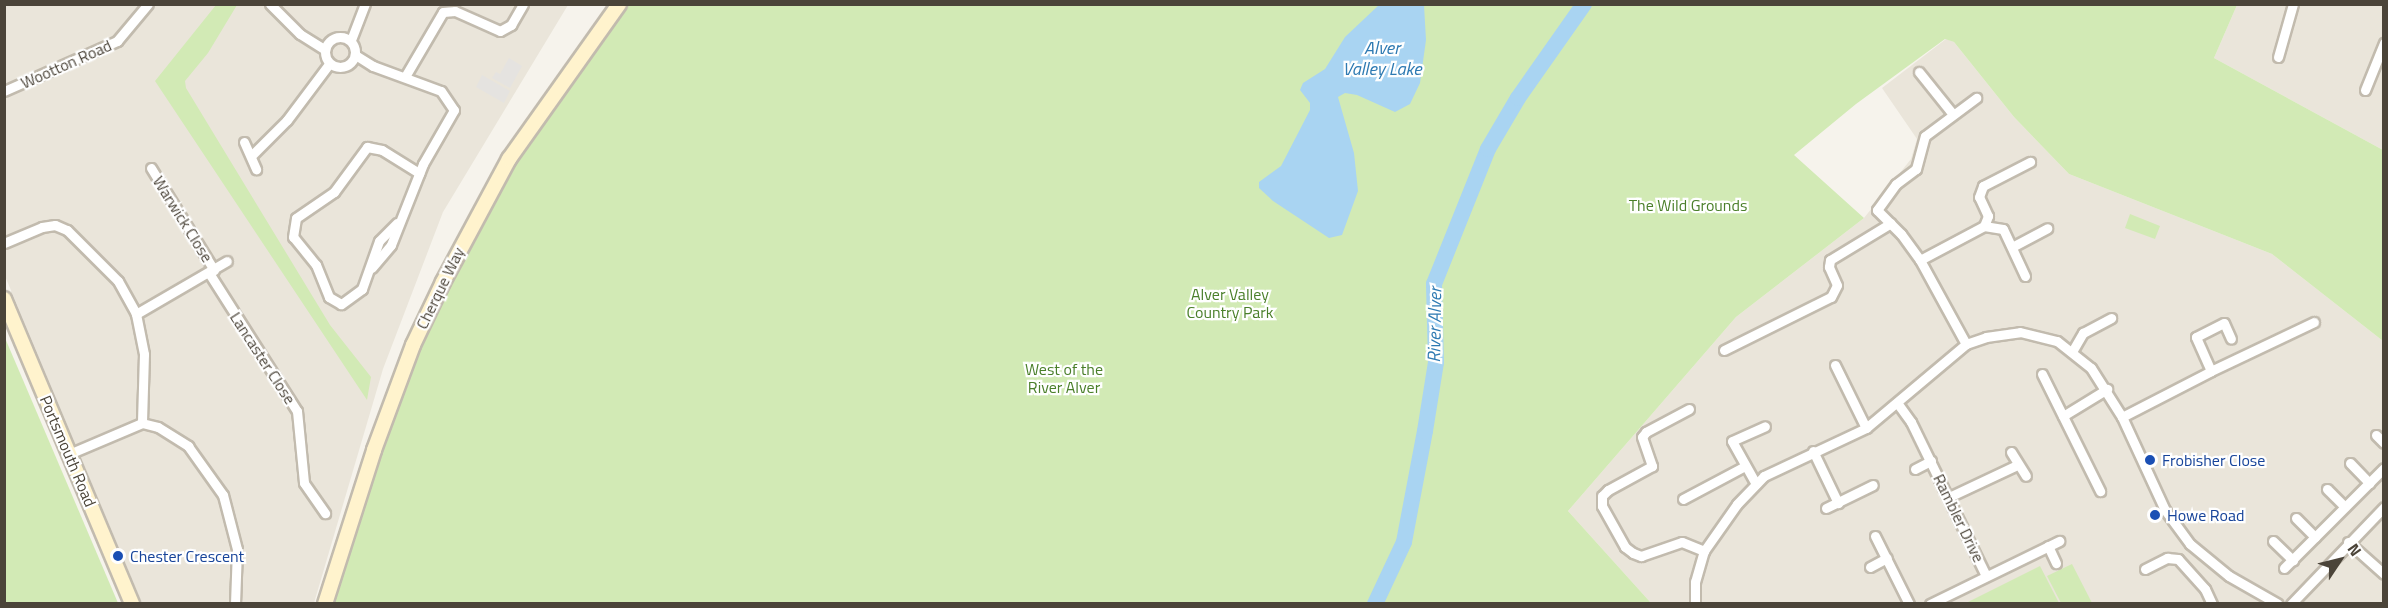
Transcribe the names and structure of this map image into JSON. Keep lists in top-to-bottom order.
{
  "streets": {
    "street": [
      "Wootton Road",
      "Warwick Close",
      "Cherque Way",
      "Lancaster Close",
      "Portsmouth Road",
      "Rambler Drive"
    ]
  },
  "crossings": [
    ["Warwick Close", "Lancaster Close"]
  ],
  "water": ["Alver Valley Lake", "River Alver"],
  "parks": ["The Wild Grounds", "Alver Valley Country Park", "West of the River Alver"],
  "places": ["Frobisher Close", "Howe Road", "Chester Crescent"],
  "north": "top right"
}
